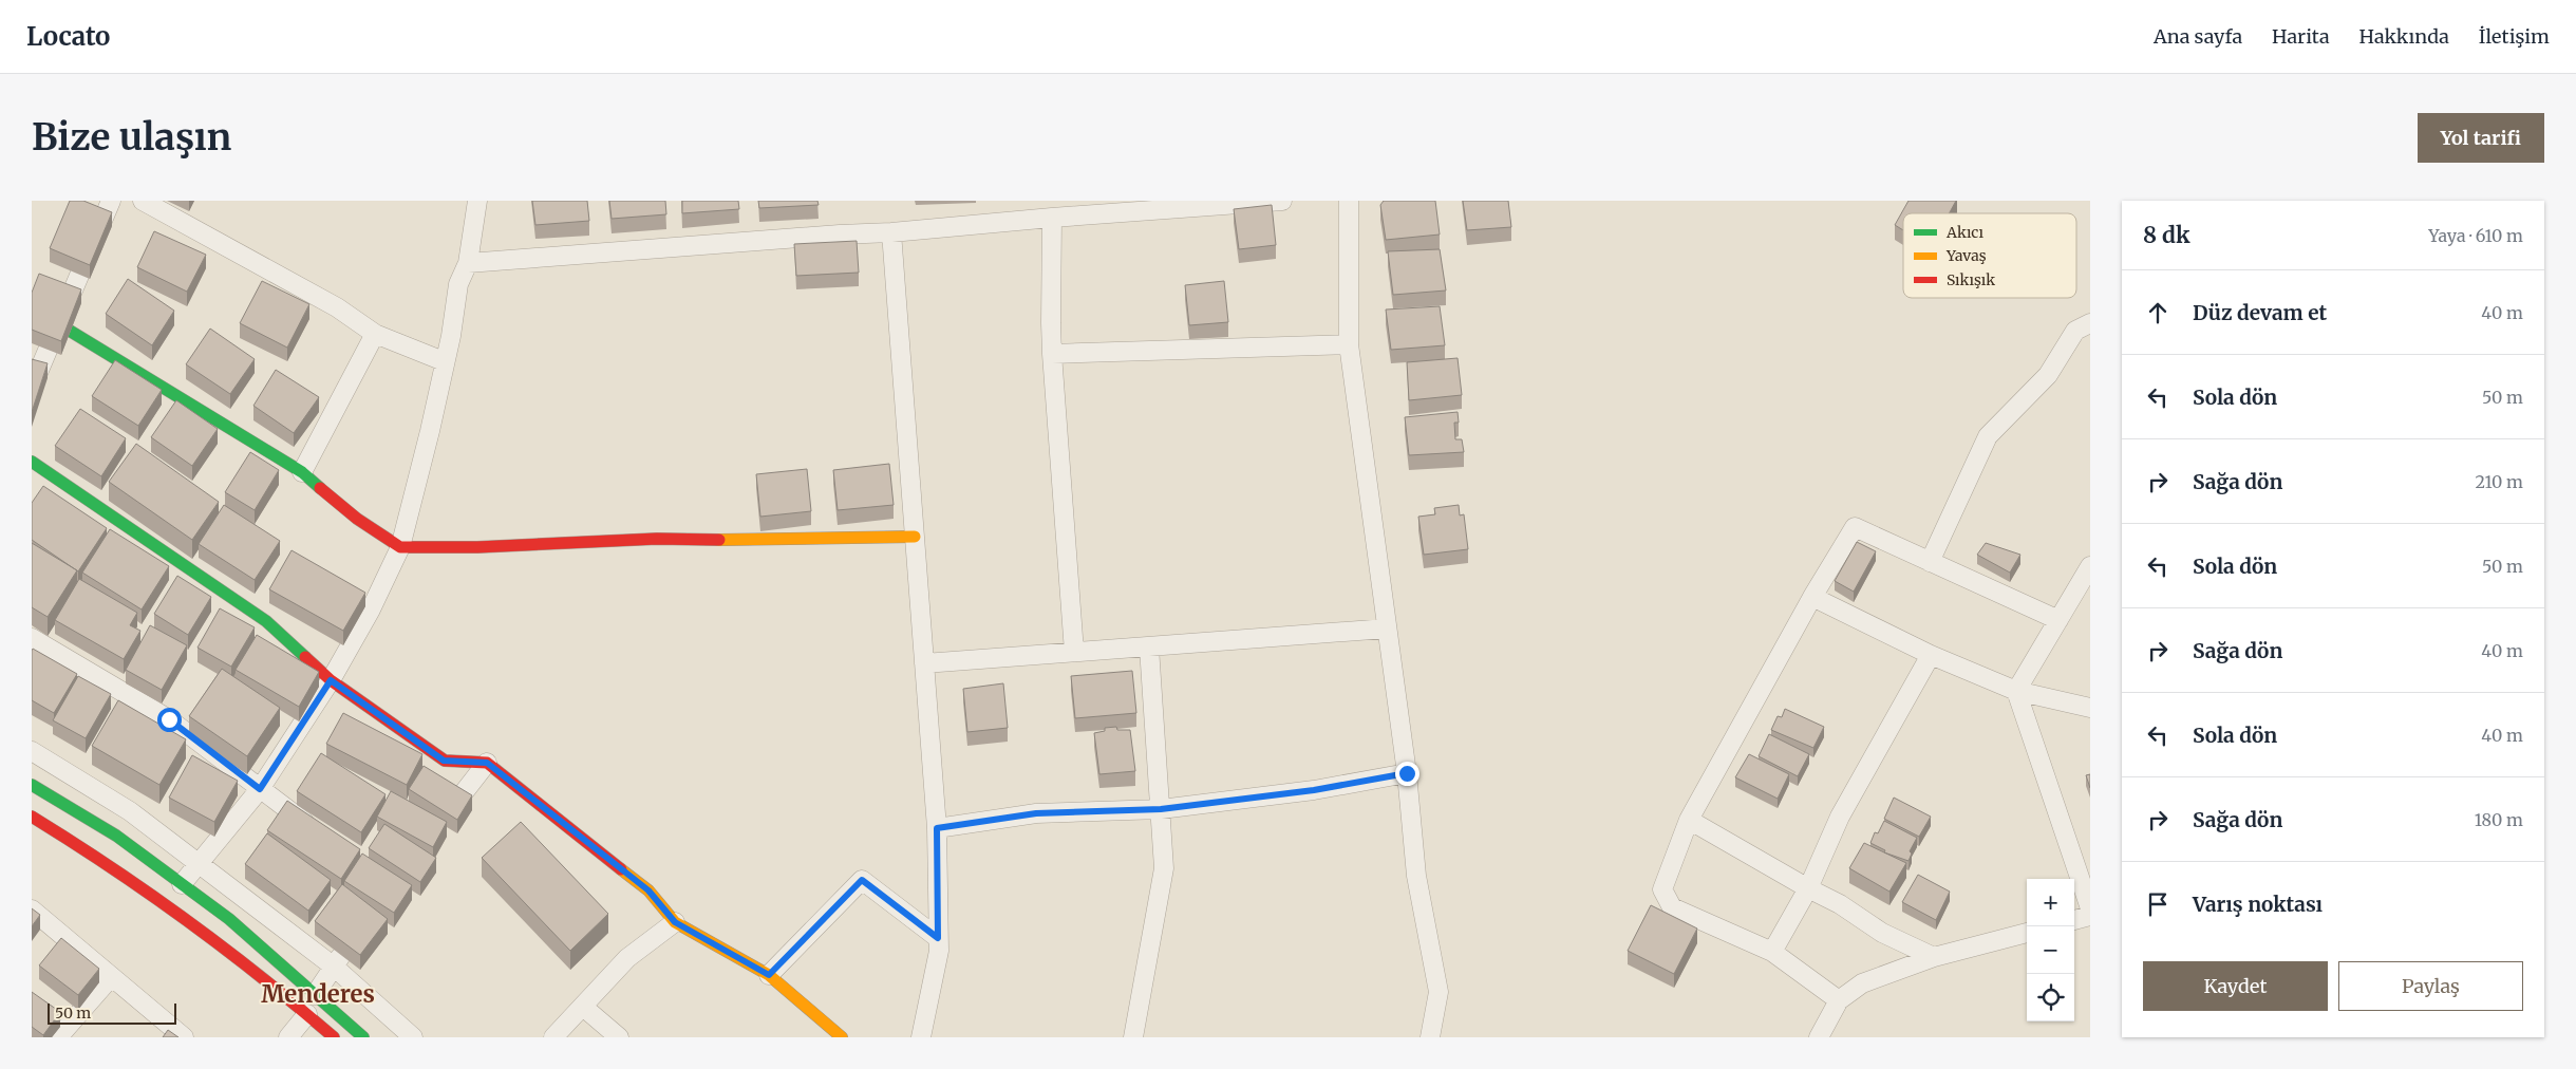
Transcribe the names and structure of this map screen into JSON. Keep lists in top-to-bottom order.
{
  "districts": ["Menderes"],
  "legend": ["Akıcı", "Yavaş", "Sıkışık"],
  "scale_bar": "50 m",
  "page": {
    "header": "Locato",
    "nav": [
      "Ana sayfa",
      "Harita",
      "Hakkında",
      "İletişim"
    ],
    "buttons": [
      "Yol tarifi",
      ["Kaydet", "Paylaş"]
    ],
    "title": "Bize ulaşın",
    "heading": ["8 dk", "Yaya · 610 m"],
    "list": [
      ["Düz devam et", "40 m"],
      ["Sola dön", "50 m"],
      ["Sağa dön", "210 m"],
      ["Sola dön", "50 m"],
      ["Sağa dön", "40 m"],
      ["Sola dön", "40 m"],
      ["Sağa dön", "180 m"],
      "Varış noktası"
    ],
    "map_buttons": ["+", "−"],
    "scale": "50 m"
  }
}
